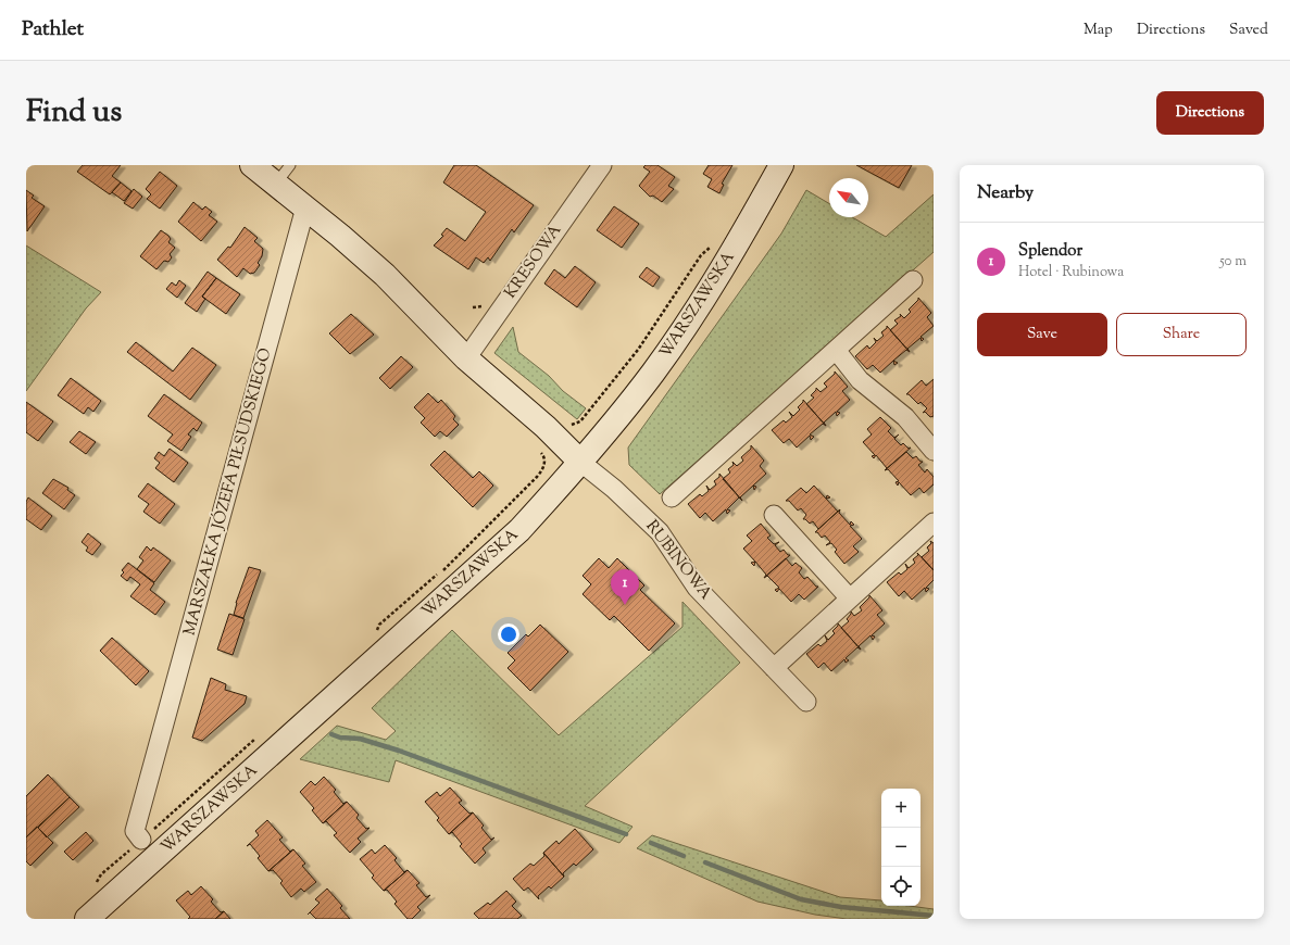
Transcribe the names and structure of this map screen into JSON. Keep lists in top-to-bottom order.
{
  "streets": {
    "main road": ["WARSZAWSKA"],
    "street": ["KRESOWA", "MARSZAŁKA JÓZEFA PIŁSUDSKIEGO", "RUBINOWA"]
  },
  "crossings": [
    ["WARSZAWSKA", "RUBINOWA"]
  ],
  "north": "top left",
  "page": {
    "header": "Pathlet",
    "nav": ["Map", "Directions", "Saved"],
    "title": "Find us",
    "buttons": [
      "Directions",
      ["Save", "Share"]
    ],
    "heading": "Nearby",
    "list": [
      {
        "mark": "1",
        "name": "Splendor",
        "note": "Hotel · Rubinowa",
        "value": "50 m"
      }
    ],
    "pins": "1",
    "map_buttons": ["+", "−"]
  }
}
